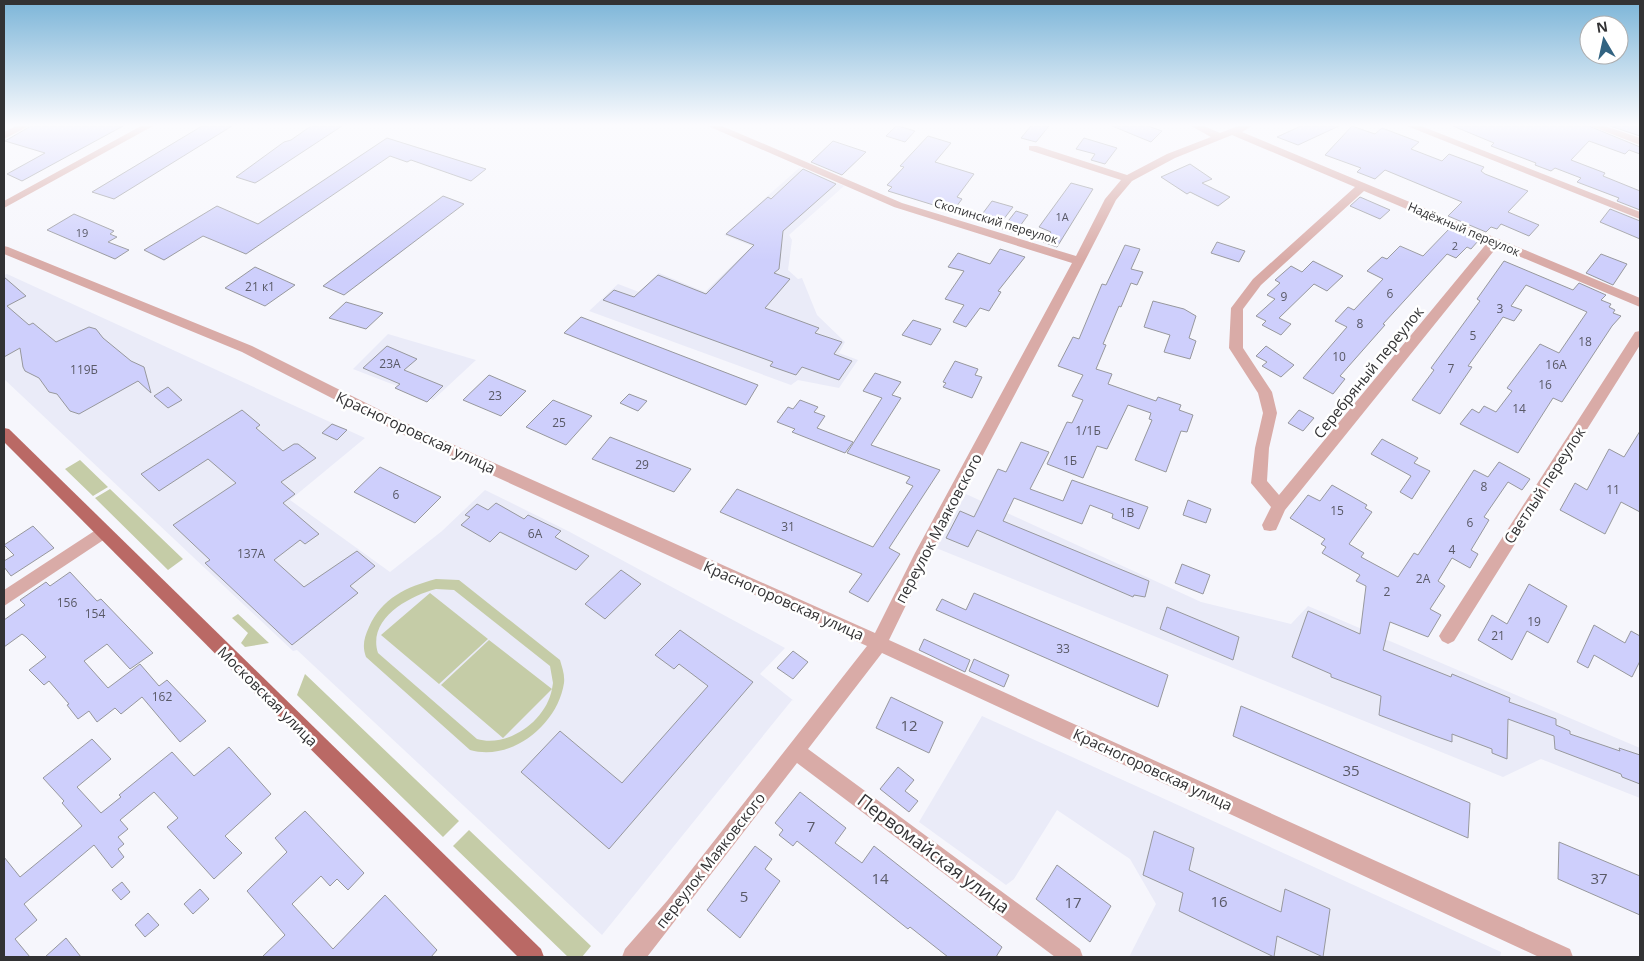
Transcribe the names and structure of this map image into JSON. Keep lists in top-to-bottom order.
{
  "streets": {
    "main road": ["Московская улица"],
    "street": [
      "Скопинский переулок",
      "Надёжный переулок",
      "Серебряный переулок",
      "Красногоровская улица",
      "Светлый переулок",
      "переулок Маяковского",
      "Первомайская улица"
    ]
  },
  "crossings": [
    ["Скопинский переулок", "переулок Маяковского"],
    ["Надёжный переулок", "Серебряный переулок"],
    ["Красногоровская улица", "переулок Маяковского"],
    ["переулок Маяковского", "Первомайская улица"]
  ],
  "house_numbers": [
    "1А",
    "19",
    "2",
    "21 к1",
    "6",
    "9",
    "3",
    "8",
    "5",
    "18",
    "10",
    "23А",
    "16А",
    "7",
    "119Б",
    "16",
    "23",
    "14",
    "25",
    "1/1Б",
    "1Б",
    "29",
    "8",
    "11",
    "6",
    "15",
    "1В",
    "6",
    "31",
    "6А",
    "4",
    "137А",
    "2А",
    "2",
    "156",
    "154",
    "19",
    "21",
    "33",
    "162",
    "12",
    "35",
    "7",
    "14",
    "37",
    "5",
    "16",
    "17"
  ],
  "north": "top"
}
